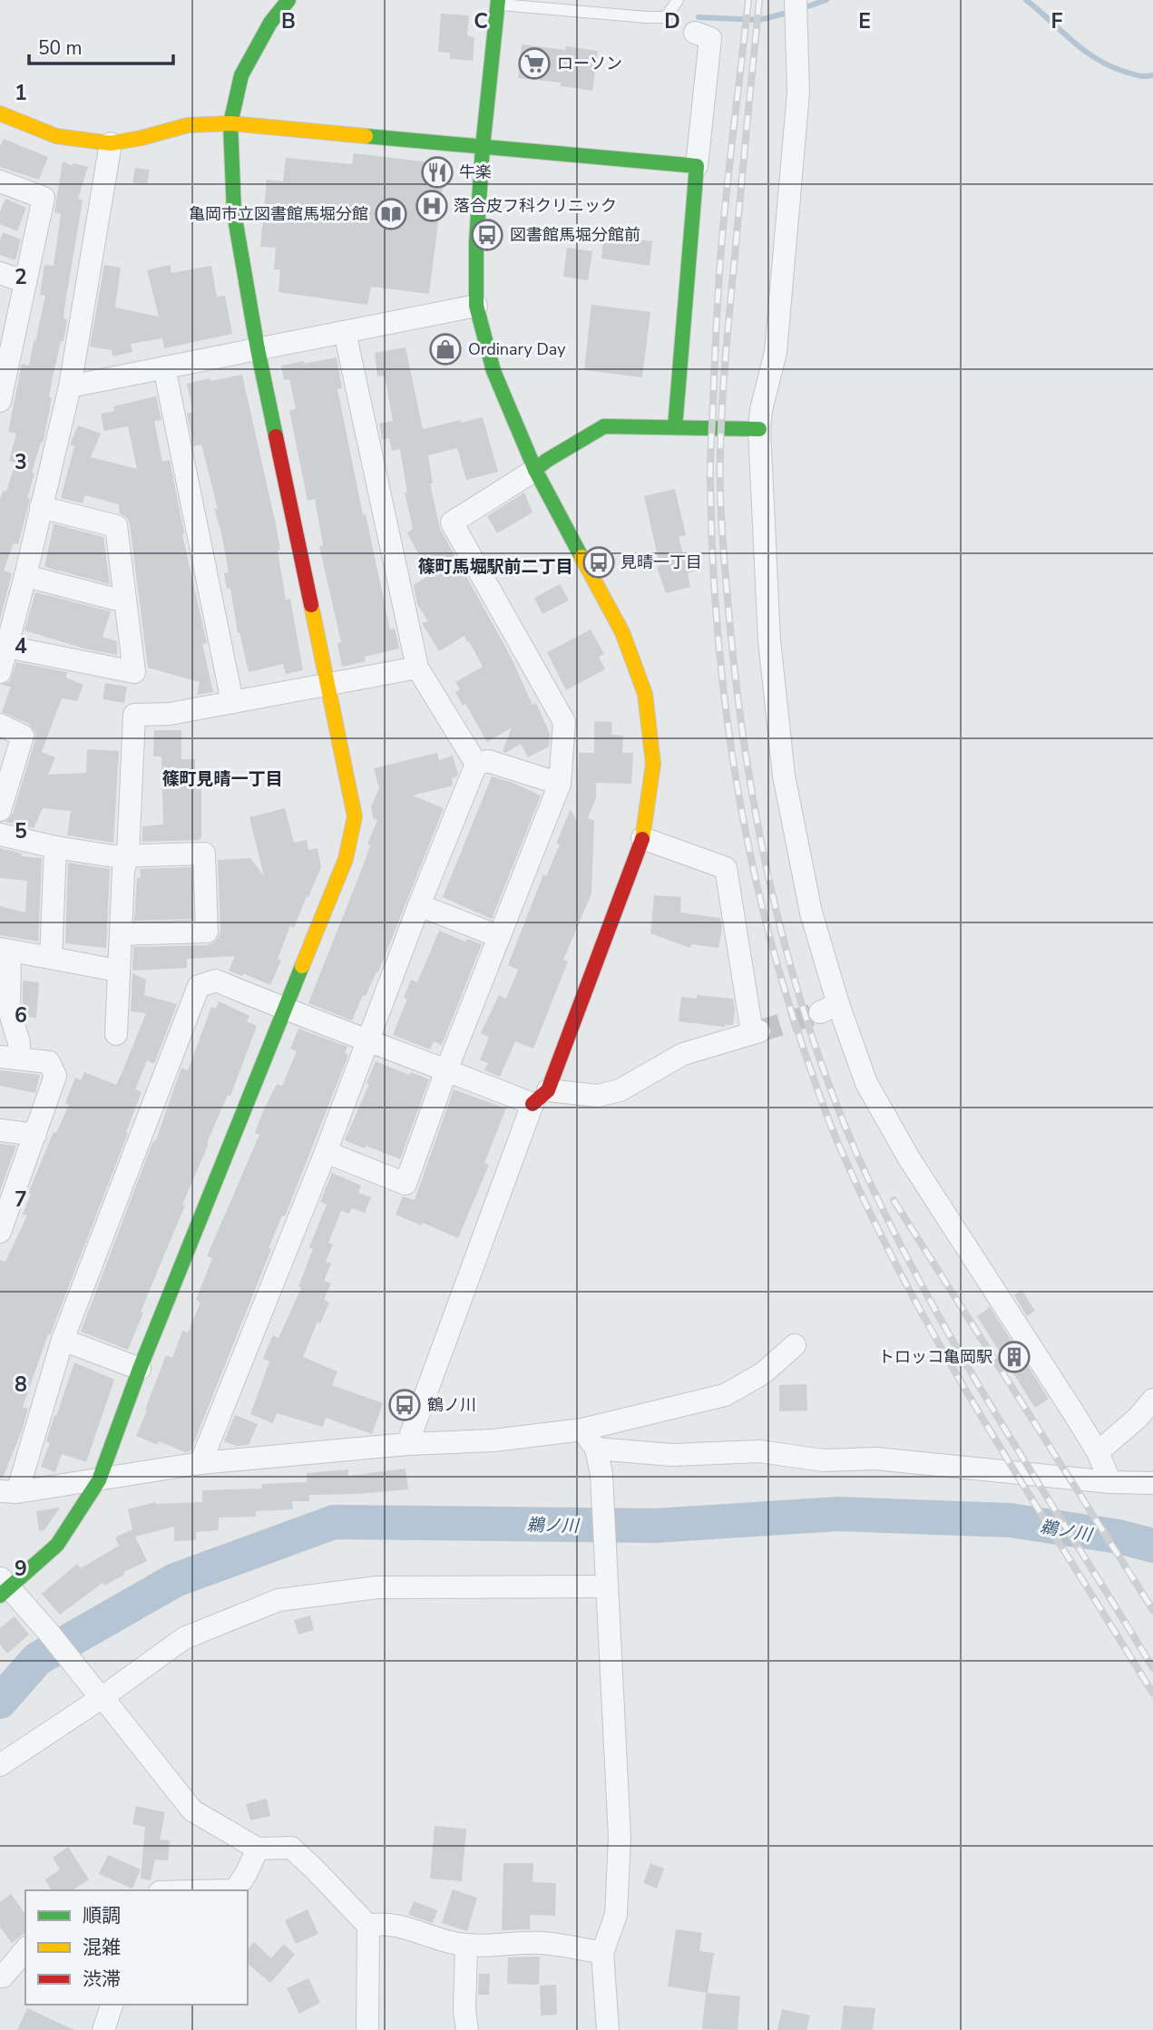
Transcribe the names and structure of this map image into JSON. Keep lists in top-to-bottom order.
{
  "districts": ["篠町馬堀駅前二丁目", "篠町見晴一丁目"],
  "water": ["鵜ノ川"],
  "places": {
    "supermarket": ["ローソン"],
    "restaurant": ["牛楽"],
    "hospital": ["落合皮フ科クリニック"],
    "library": ["亀岡市立図書館馬堀分館"],
    "bus stop": ["図書館馬堀分館前", "見晴一丁目", "鶴ノ川"],
    "shop": ["Ordinary Day"],
    "building": ["トロッコ亀岡駅"]
  },
  "legend": ["順調", "混雑", "渋滞"],
  "scale_bar": "50 m",
  "grid": {
    "columns": [
      "B",
      "C",
      "D",
      "E",
      "F"
    ],
    "rows": [
      "1",
      "2",
      "3",
      "4",
      "5",
      "6",
      "7",
      "8",
      "9"
    ]
  }
}
